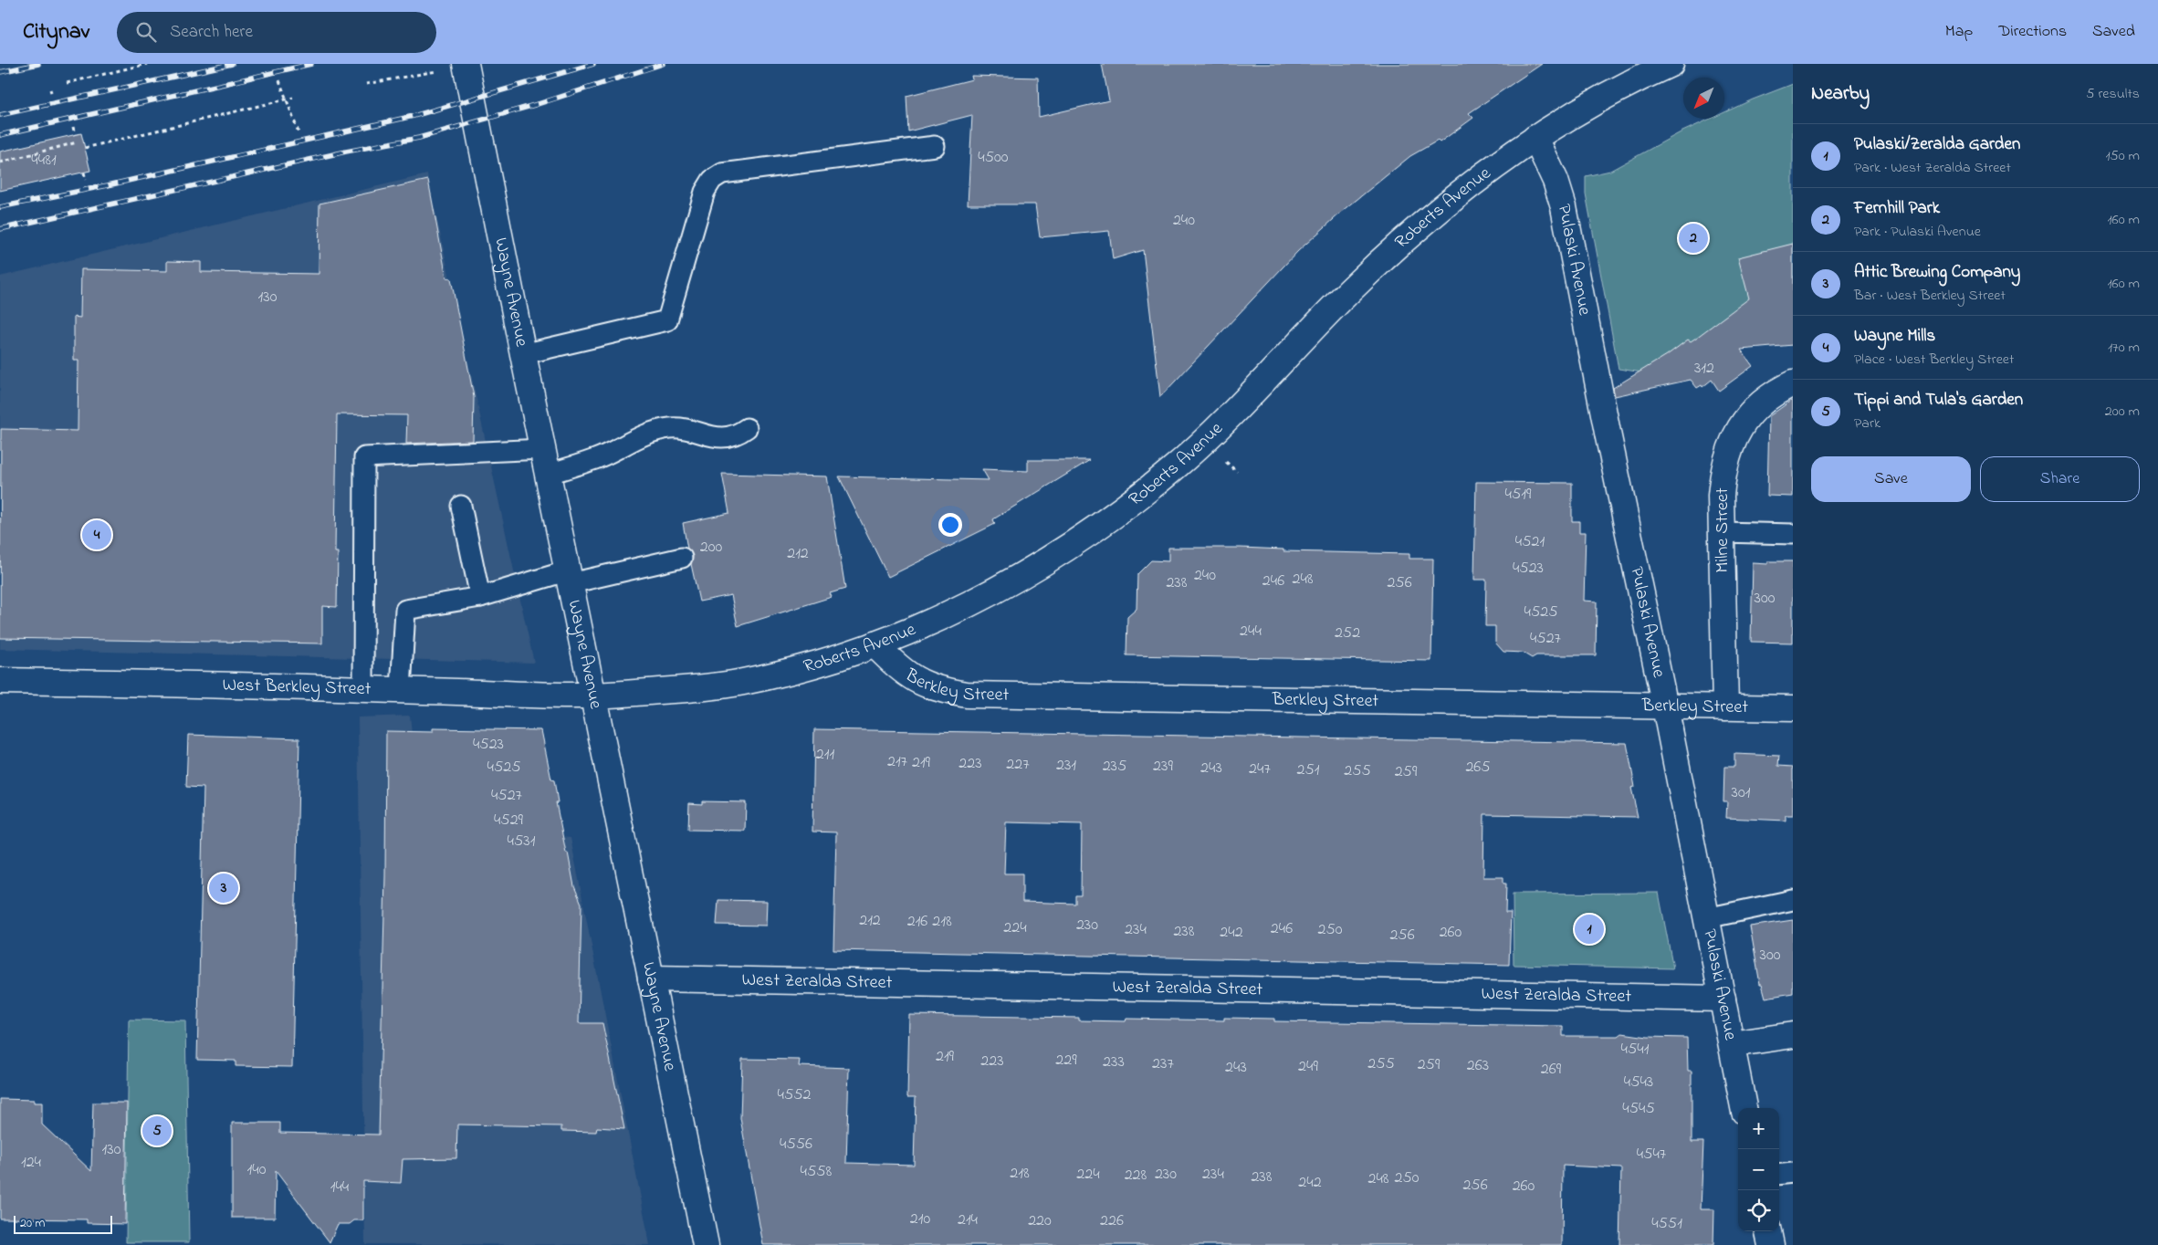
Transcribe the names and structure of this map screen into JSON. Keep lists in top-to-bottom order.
{
  "streets": {
    "main road": [
      "Roberts Avenue",
      "Pulaski Avenue",
      "Wayne Avenue",
      "Milne Street",
      "Berkley Street",
      "West Berkley Street",
      "West Zeralda Street"
    ]
  },
  "crossings": [
    ["Roberts Avenue", "Pulaski Avenue"],
    ["Roberts Avenue", "Wayne Avenue"],
    ["Roberts Avenue", "Berkley Street"],
    ["Roberts Avenue", "West Berkley Street"],
    ["Pulaski Avenue", "Berkley Street"],
    ["Pulaski Avenue", "West Zeralda Street"],
    ["Wayne Avenue", "West Berkley Street"],
    ["Wayne Avenue", "West Zeralda Street"],
    ["Milne Street", "Berkley Street"]
  ],
  "house_numbers": [
    "4500",
    "4481",
    "240",
    "130",
    "312",
    "4519",
    "4521",
    "200",
    "212",
    "4523",
    "240",
    "248",
    "246",
    "238",
    "256",
    "300",
    "4525",
    "244",
    "252",
    "4527",
    "4523",
    "211",
    "217",
    "219",
    "223",
    "227",
    "231",
    "235",
    "239",
    "4525",
    "265",
    "243",
    "247",
    "251",
    "255",
    "259",
    "301",
    "4527",
    "4529",
    "4531",
    "212",
    "216",
    "218",
    "230",
    "224",
    "246",
    "234",
    "250",
    "238",
    "242",
    "260",
    "256",
    "300",
    "4541",
    "219",
    "229",
    "223",
    "233",
    "237",
    "255",
    "259",
    "263",
    "249",
    "243",
    "269",
    "4543",
    "4552",
    "4545",
    "4556",
    "130",
    "4547",
    "124",
    "140",
    "4558",
    "218",
    "224",
    "230",
    "234",
    "228",
    "238",
    "250",
    "248",
    "242",
    "256",
    "260",
    "144",
    "210",
    "214",
    "220",
    "226",
    "4551"
  ],
  "scale_bar": "20 m",
  "north": "bottom left",
  "page": {
    "header": "Citynav",
    "search": "Search here",
    "nav": ["Map", "Directions", "Saved"],
    "heading": ["Nearby", "5 results"],
    "list": [
      {
        "mark": "1",
        "name": "Pulaski/Zeralda Garden",
        "note": "Park · West Zeralda Street",
        "value": "150 m"
      },
      {
        "mark": "2",
        "name": "Fernhill Park",
        "note": "Park · Pulaski Avenue",
        "value": "160 m"
      },
      {
        "mark": "3",
        "name": "Attic Brewing Company",
        "note": "Bar · West Berkley Street",
        "value": "160 m"
      },
      {
        "mark": "4",
        "name": "Wayne Mills",
        "note": "Place · West Berkley Street",
        "value": "170 m"
      },
      {
        "mark": "5",
        "name": "Tippi and Tula's Garden",
        "note": "Park",
        "value": "200 m"
      }
    ],
    "pins": [
      "2",
      "4",
      "3",
      "1",
      "5"
    ],
    "buttons": ["Save", "Share"],
    "map_buttons": ["+", "−"],
    "scale": "20 m"
  }
}
